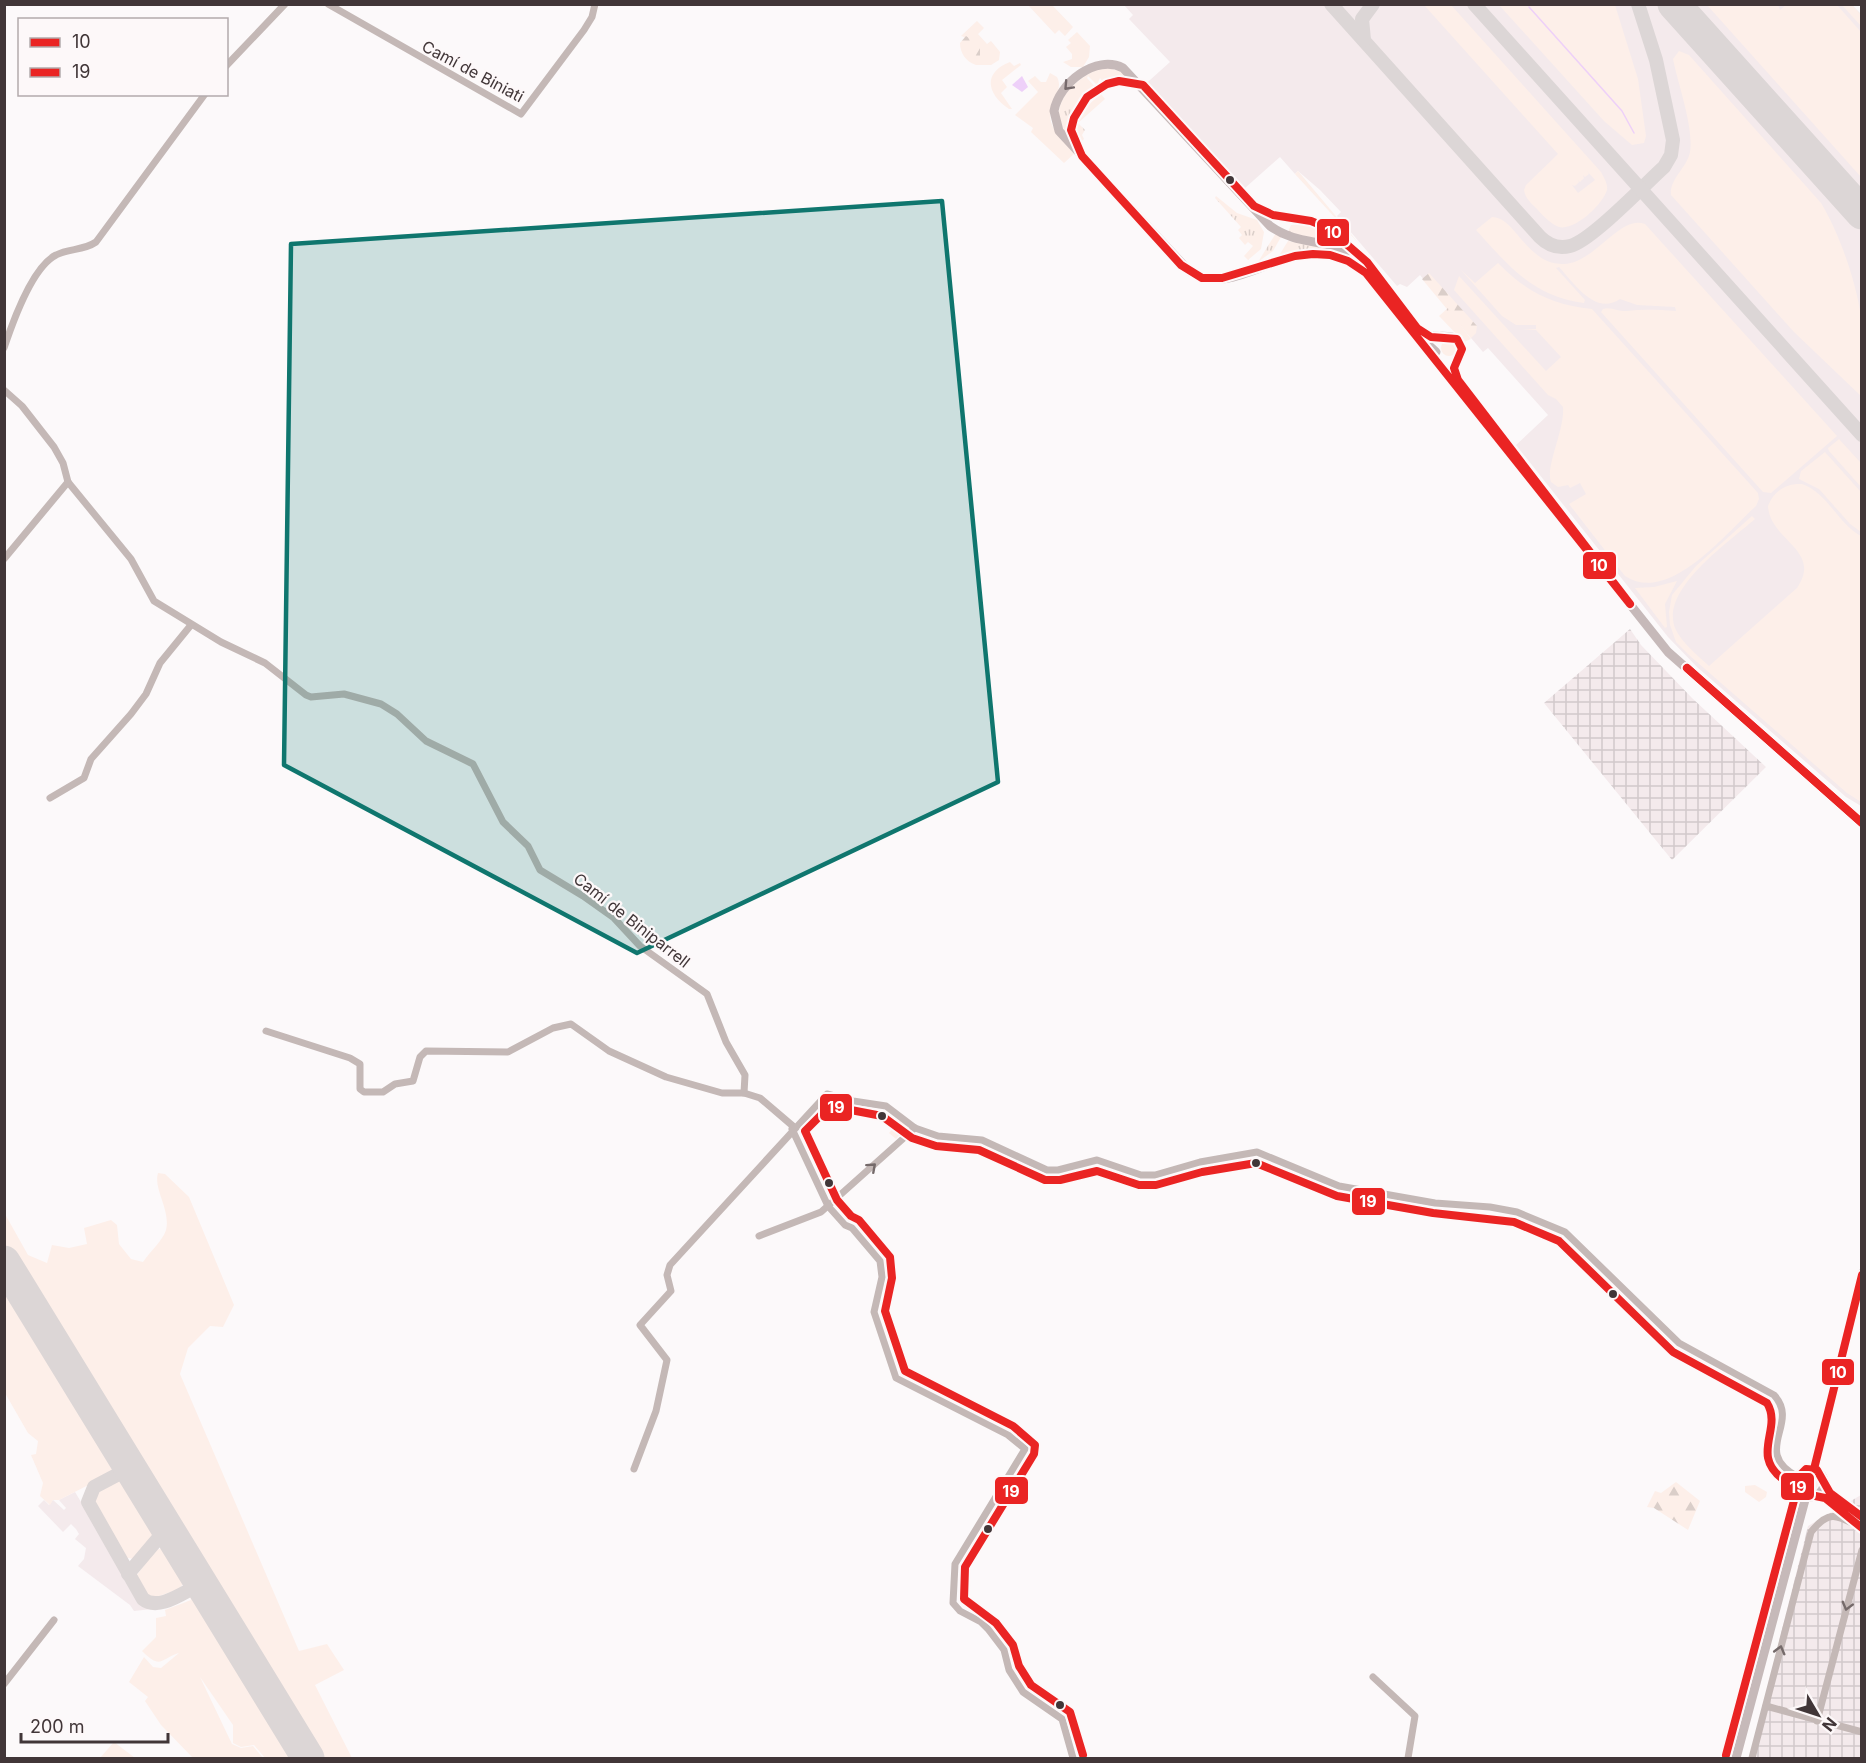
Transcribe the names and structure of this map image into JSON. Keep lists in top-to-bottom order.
{
  "streets": {
    "street": ["Camí de Biniati", "Camí de Biniparrell"]
  },
  "lines": ["transit line 10", "transit line 19"],
  "legend": ["10", "19"],
  "scale_bar": "200 m",
  "north": "bottom right"
}
